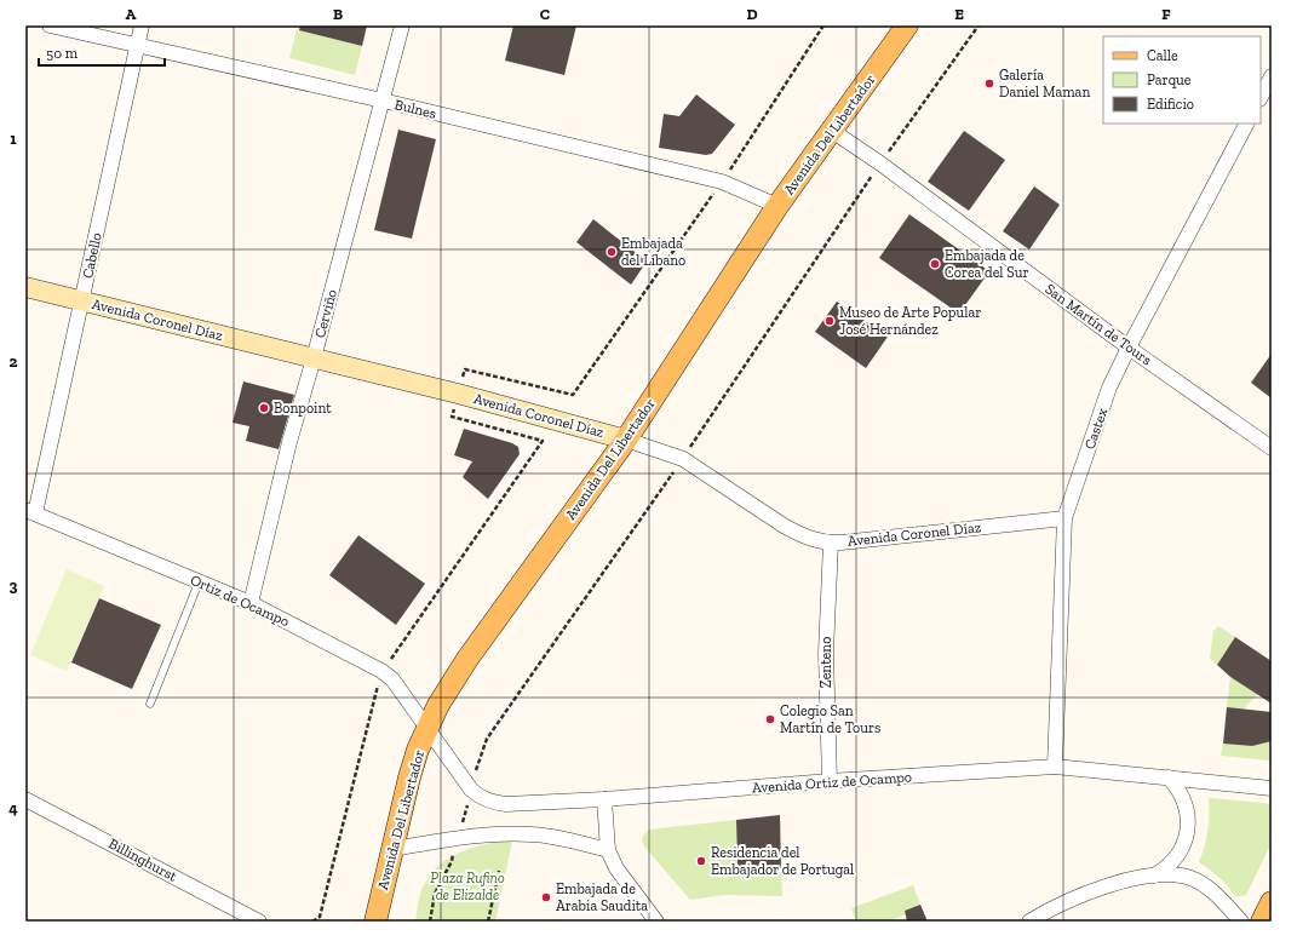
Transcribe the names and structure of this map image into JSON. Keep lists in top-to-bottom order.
{
  "streets": {
    "main road": ["Avenida Del Libertador", "Avenida Coronel Díaz"],
    "street": [
      "Bulnes",
      "Cabello",
      "Cerviño",
      "San Martín de Tours",
      "Castex",
      "Ortiz de Ocampo",
      "Zenteno",
      "Avenida Ortiz de Ocampo",
      "Billinghurst"
    ]
  },
  "crossings": [
    ["Bulnes", "Avenida Del Libertador"],
    ["Bulnes", "Cabello"],
    ["Bulnes", "Cerviño"],
    ["Avenida Del Libertador", "Avenida Coronel Díaz"],
    ["Avenida Del Libertador", "San Martín de Tours"],
    ["Avenida Del Libertador", "Ortiz de Ocampo"],
    ["Avenida Del Libertador", "Avenida Ortiz de Ocampo"],
    ["Cabello", "Avenida Coronel Díaz"],
    ["Cabello", "Ortiz de Ocampo"],
    ["Cerviño", "Avenida Coronel Díaz"],
    ["Cerviño", "Ortiz de Ocampo"],
    ["Avenida Coronel Díaz", "Castex"],
    ["Avenida Coronel Díaz", "Zenteno"],
    ["San Martín de Tours", "Castex"],
    ["Castex", "Avenida Ortiz de Ocampo"],
    ["Ortiz de Ocampo", "Avenida Ortiz de Ocampo"],
    ["Zenteno", "Avenida Ortiz de Ocampo"]
  ],
  "parks": ["Plaza Rufino de Elizalde"],
  "places": [
    "Galería Daniel Maman",
    "Embajada del Líbano",
    "Embajada de Corea del Sur",
    "Museo de Arte Popular José Hernández",
    "Bonpoint",
    "Colegio San Martín de Tours",
    "Residencia del Embajador de Portugal",
    "Embajada de Arabia Saudita"
  ],
  "legend": ["Calle", "Parque", "Edificio"],
  "scale_bar": "50 m",
  "grid": {
    "columns": [
      "A",
      "B",
      "C",
      "D",
      "E",
      "F"
    ],
    "rows": [
      "1",
      "2",
      "3",
      "4"
    ]
  }
}
